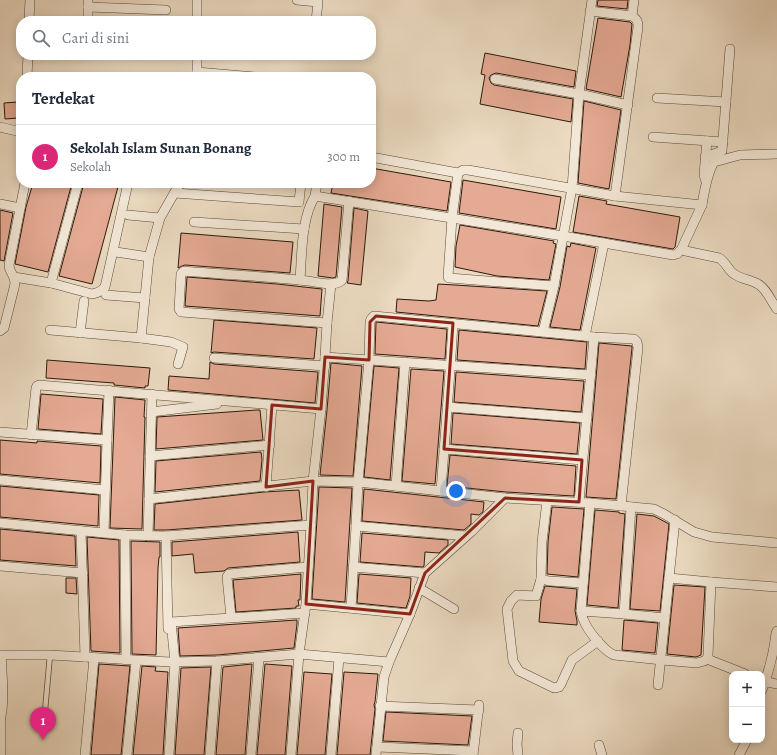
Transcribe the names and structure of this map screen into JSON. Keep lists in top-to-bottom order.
{
  "page": {
    "search": "Cari di sini",
    "heading": "Terdekat",
    "list": [
      {
        "mark": "1",
        "name": "Sekolah Islam Sunan Bonang",
        "note": "Sekolah",
        "value": "300 m"
      }
    ],
    "map_buttons": ["+", "−"],
    "pins": "1"
  }
}
